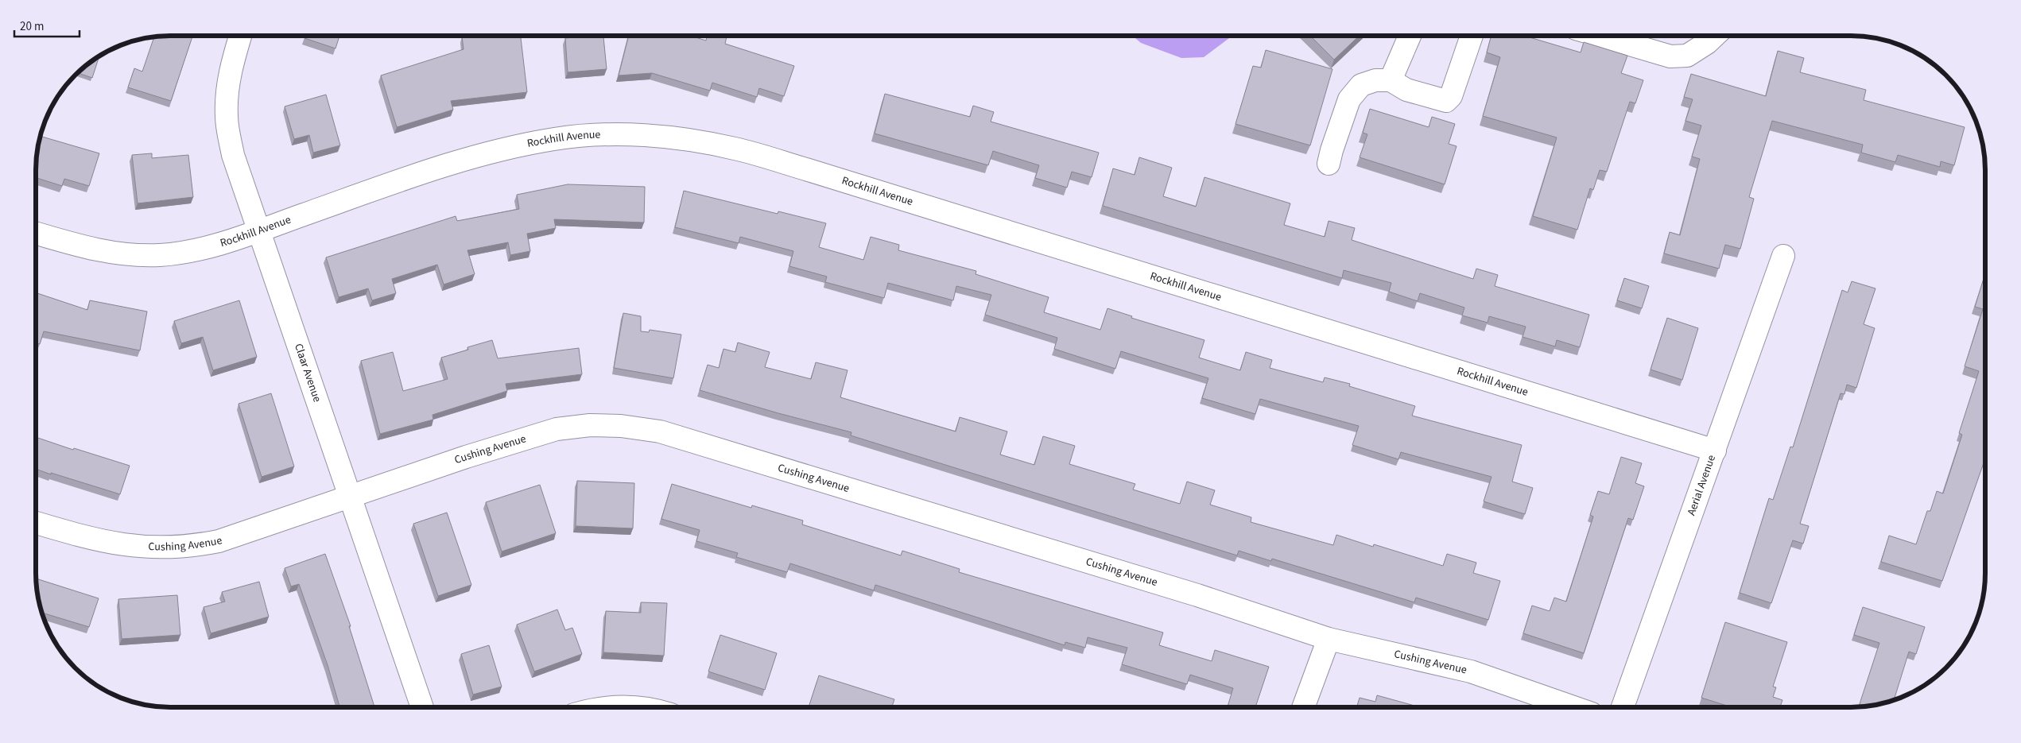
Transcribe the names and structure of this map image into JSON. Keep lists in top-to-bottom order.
{
  "streets": {
    "street": [
      "Rockhill Avenue",
      "Claar Avenue",
      "Cushing Avenue",
      "Aerial Avenue"
    ]
  },
  "crossings": [
    ["Rockhill Avenue", "Claar Avenue"],
    ["Rockhill Avenue", "Aerial Avenue"],
    ["Claar Avenue", "Cushing Avenue"]
  ],
  "scale_bar": "20 m"
}
